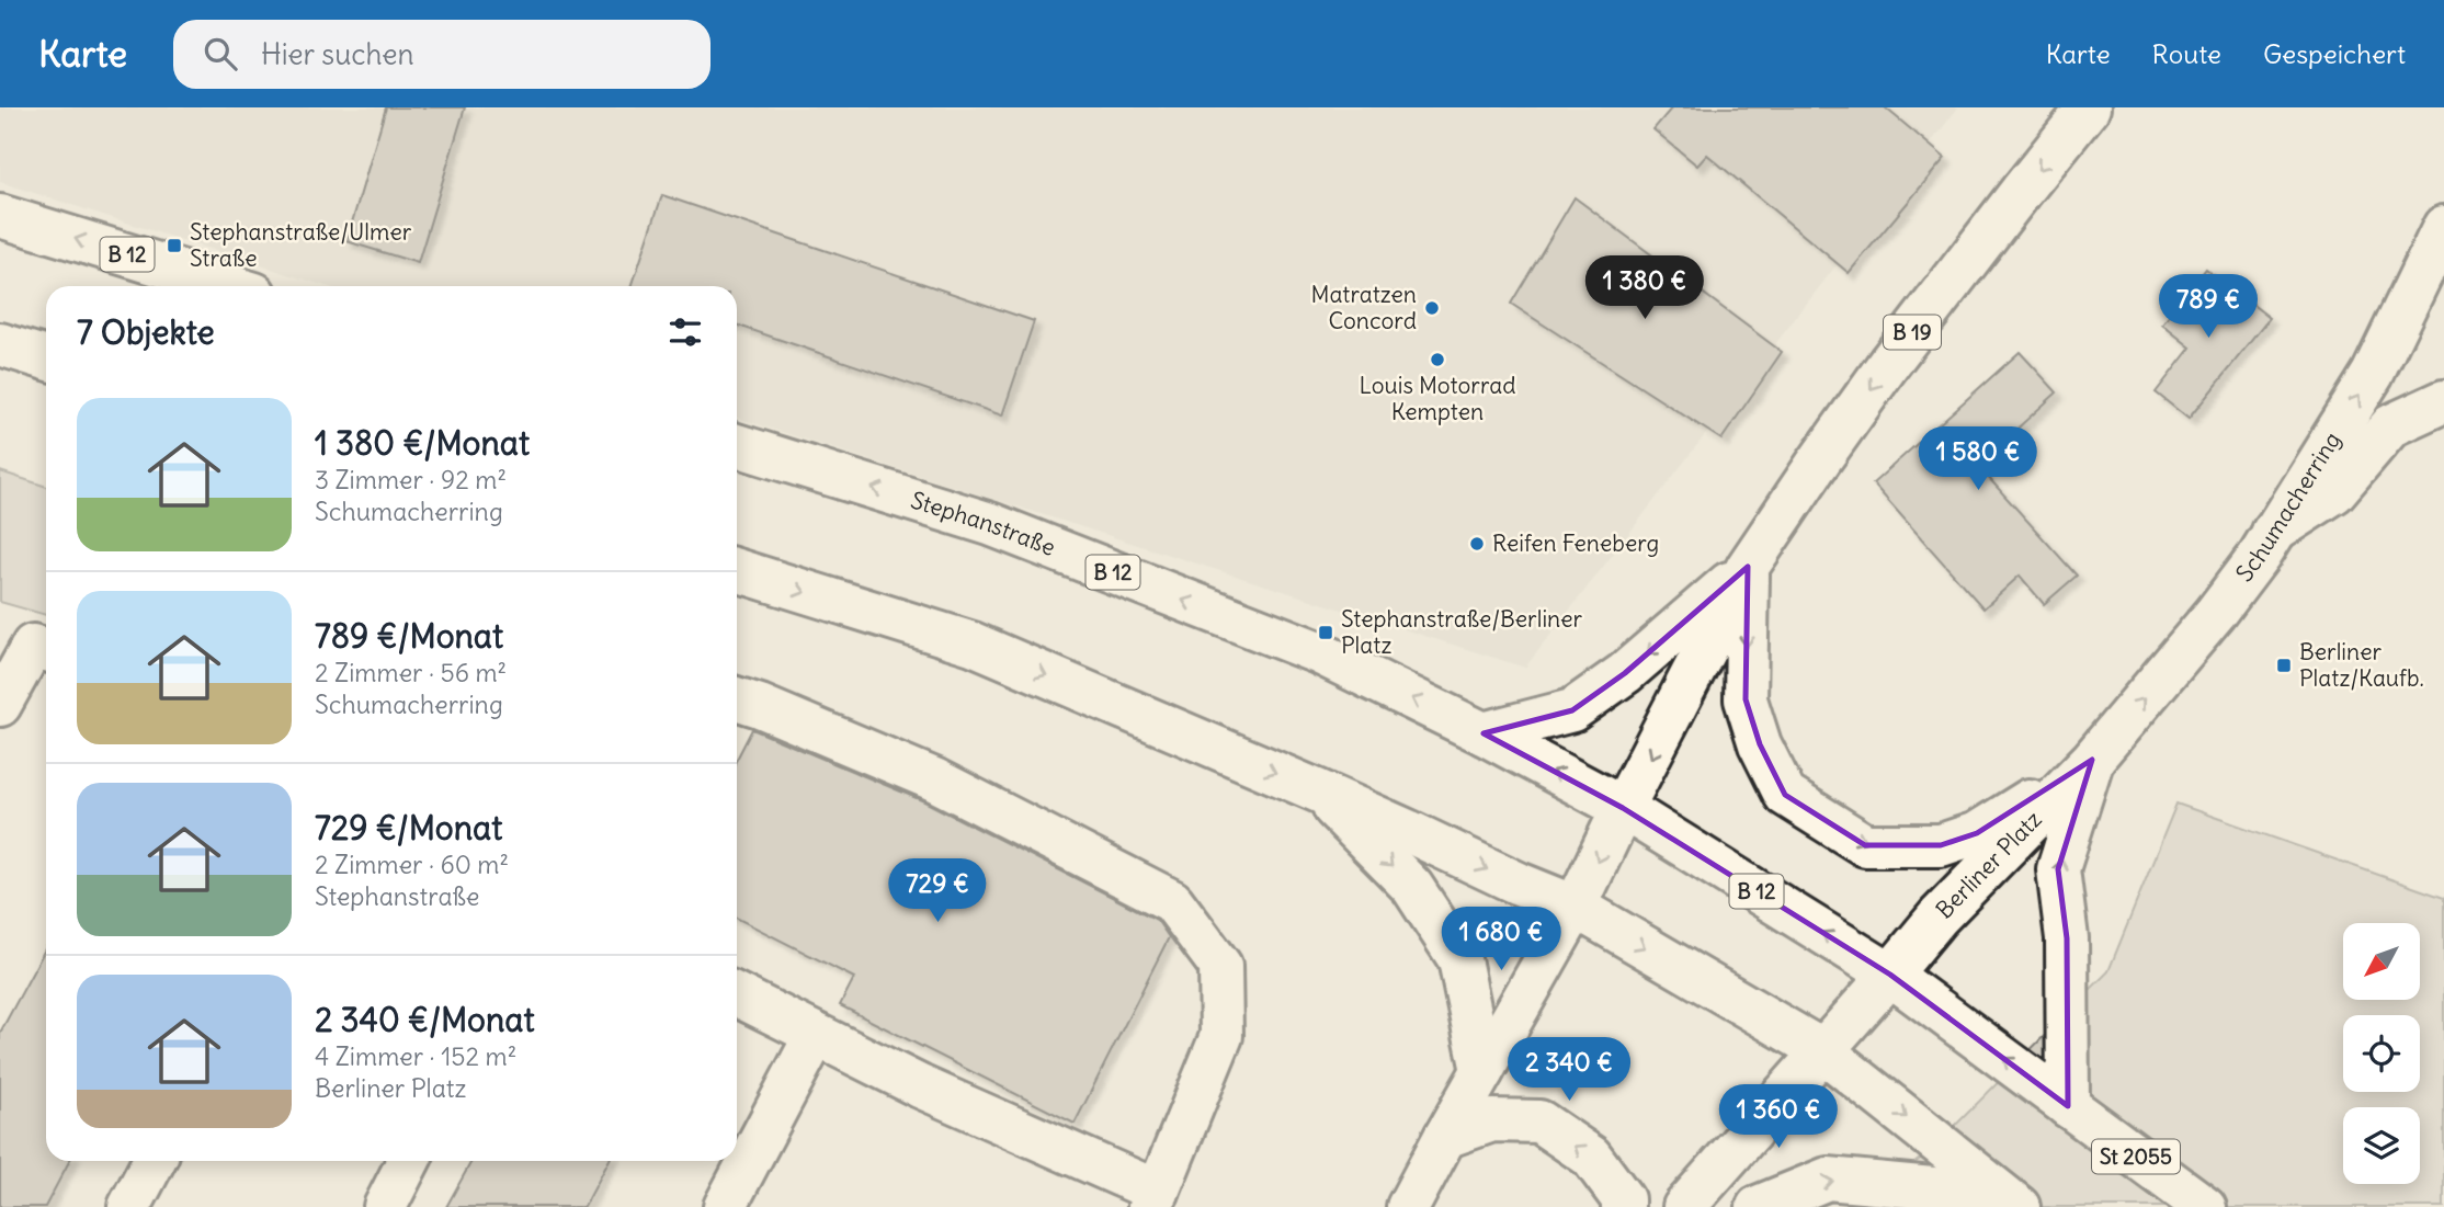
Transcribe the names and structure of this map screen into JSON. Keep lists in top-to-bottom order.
{
  "streets": {
    "main road": [
      "B 12",
      "B 19",
      "Schumacherring",
      "Stephanstraße",
      "Berliner Platz",
      "St 2055"
    ]
  },
  "crossings": [
    ["B 12", "B 19"],
    ["B 12", "Stephanstraße"],
    ["B 12", "Berliner Platz"],
    ["Schumacherring", "Berliner Platz"]
  ],
  "places": {
    "transit": ["Stephanstraße/Ulmer Straße", "Stephanstraße/Berliner Platz", "Berliner Platz/Kaufb."],
    "other": ["Matratzen Concord", "Louis Motorrad Kempten", "Reifen Feneberg"]
  },
  "north": "bottom left",
  "page": {
    "header": "Karte",
    "search": "Hier suchen",
    "nav": ["Karte", "Route", "Gespeichert"],
    "price": [
      "1 380 €",
      "789 €",
      "1 580 €",
      "729 €",
      "1 680 €",
      "2 340 €",
      "1 360 €"
    ],
    "heading": "7 Objekte",
    "list": [
      {
        "name": "1 380 €/Monat",
        "note": "3 Zimmer · 92 m² · Schumacherring"
      },
      {
        "name": "789 €/Monat",
        "note": "2 Zimmer · 56 m² · Schumacherring"
      },
      {
        "name": "729 €/Monat",
        "note": "2 Zimmer · 60 m² · Stephanstraße"
      },
      {
        "name": "2 340 €/Monat",
        "note": "4 Zimmer · 152 m² · Berliner Platz"
      }
    ]
  }
}
